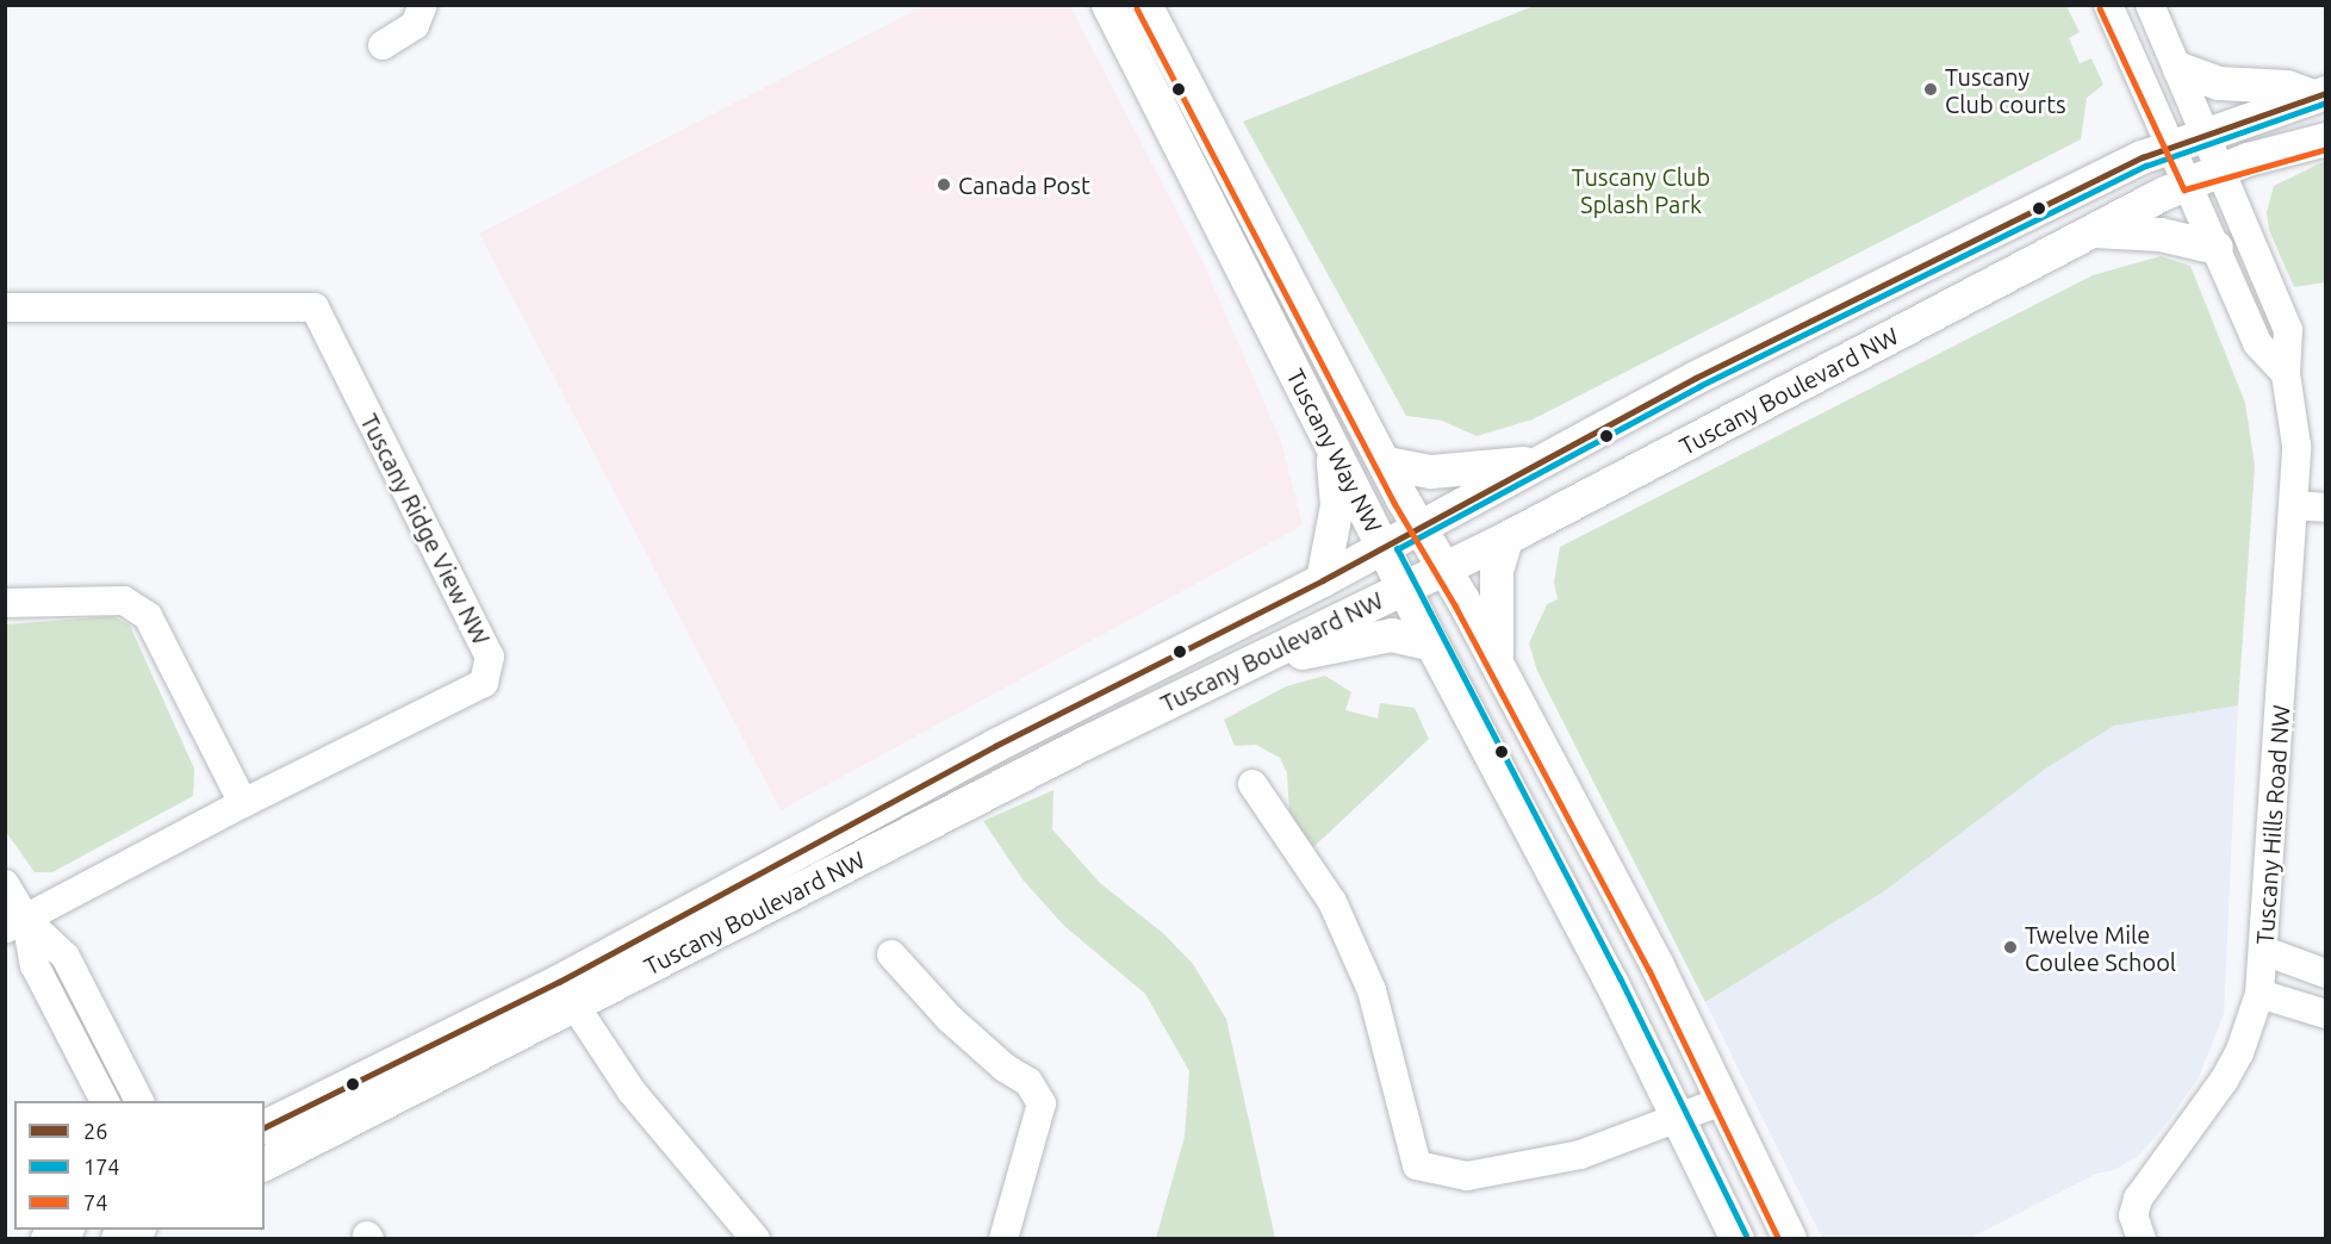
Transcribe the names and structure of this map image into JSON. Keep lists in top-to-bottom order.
{
  "streets": {
    "street": [
      "Tuscany Boulevard NW",
      "Tuscany Way NW",
      "Tuscany Ridge View NW",
      "Tuscany Hills Road NW"
    ]
  },
  "crossings": [
    ["Tuscany Boulevard NW", "Tuscany Way NW"],
    ["Tuscany Boulevard NW", "Tuscany Hills Road NW"]
  ],
  "parks": ["Tuscany Club Splash Park"],
  "places": ["Tuscany Club courts", "Canada Post", "Twelve Mile Coulee School"],
  "lines": ["transit line 74", "transit line 26", "transit line 174"],
  "legend": ["26", "174", "74"]
}
